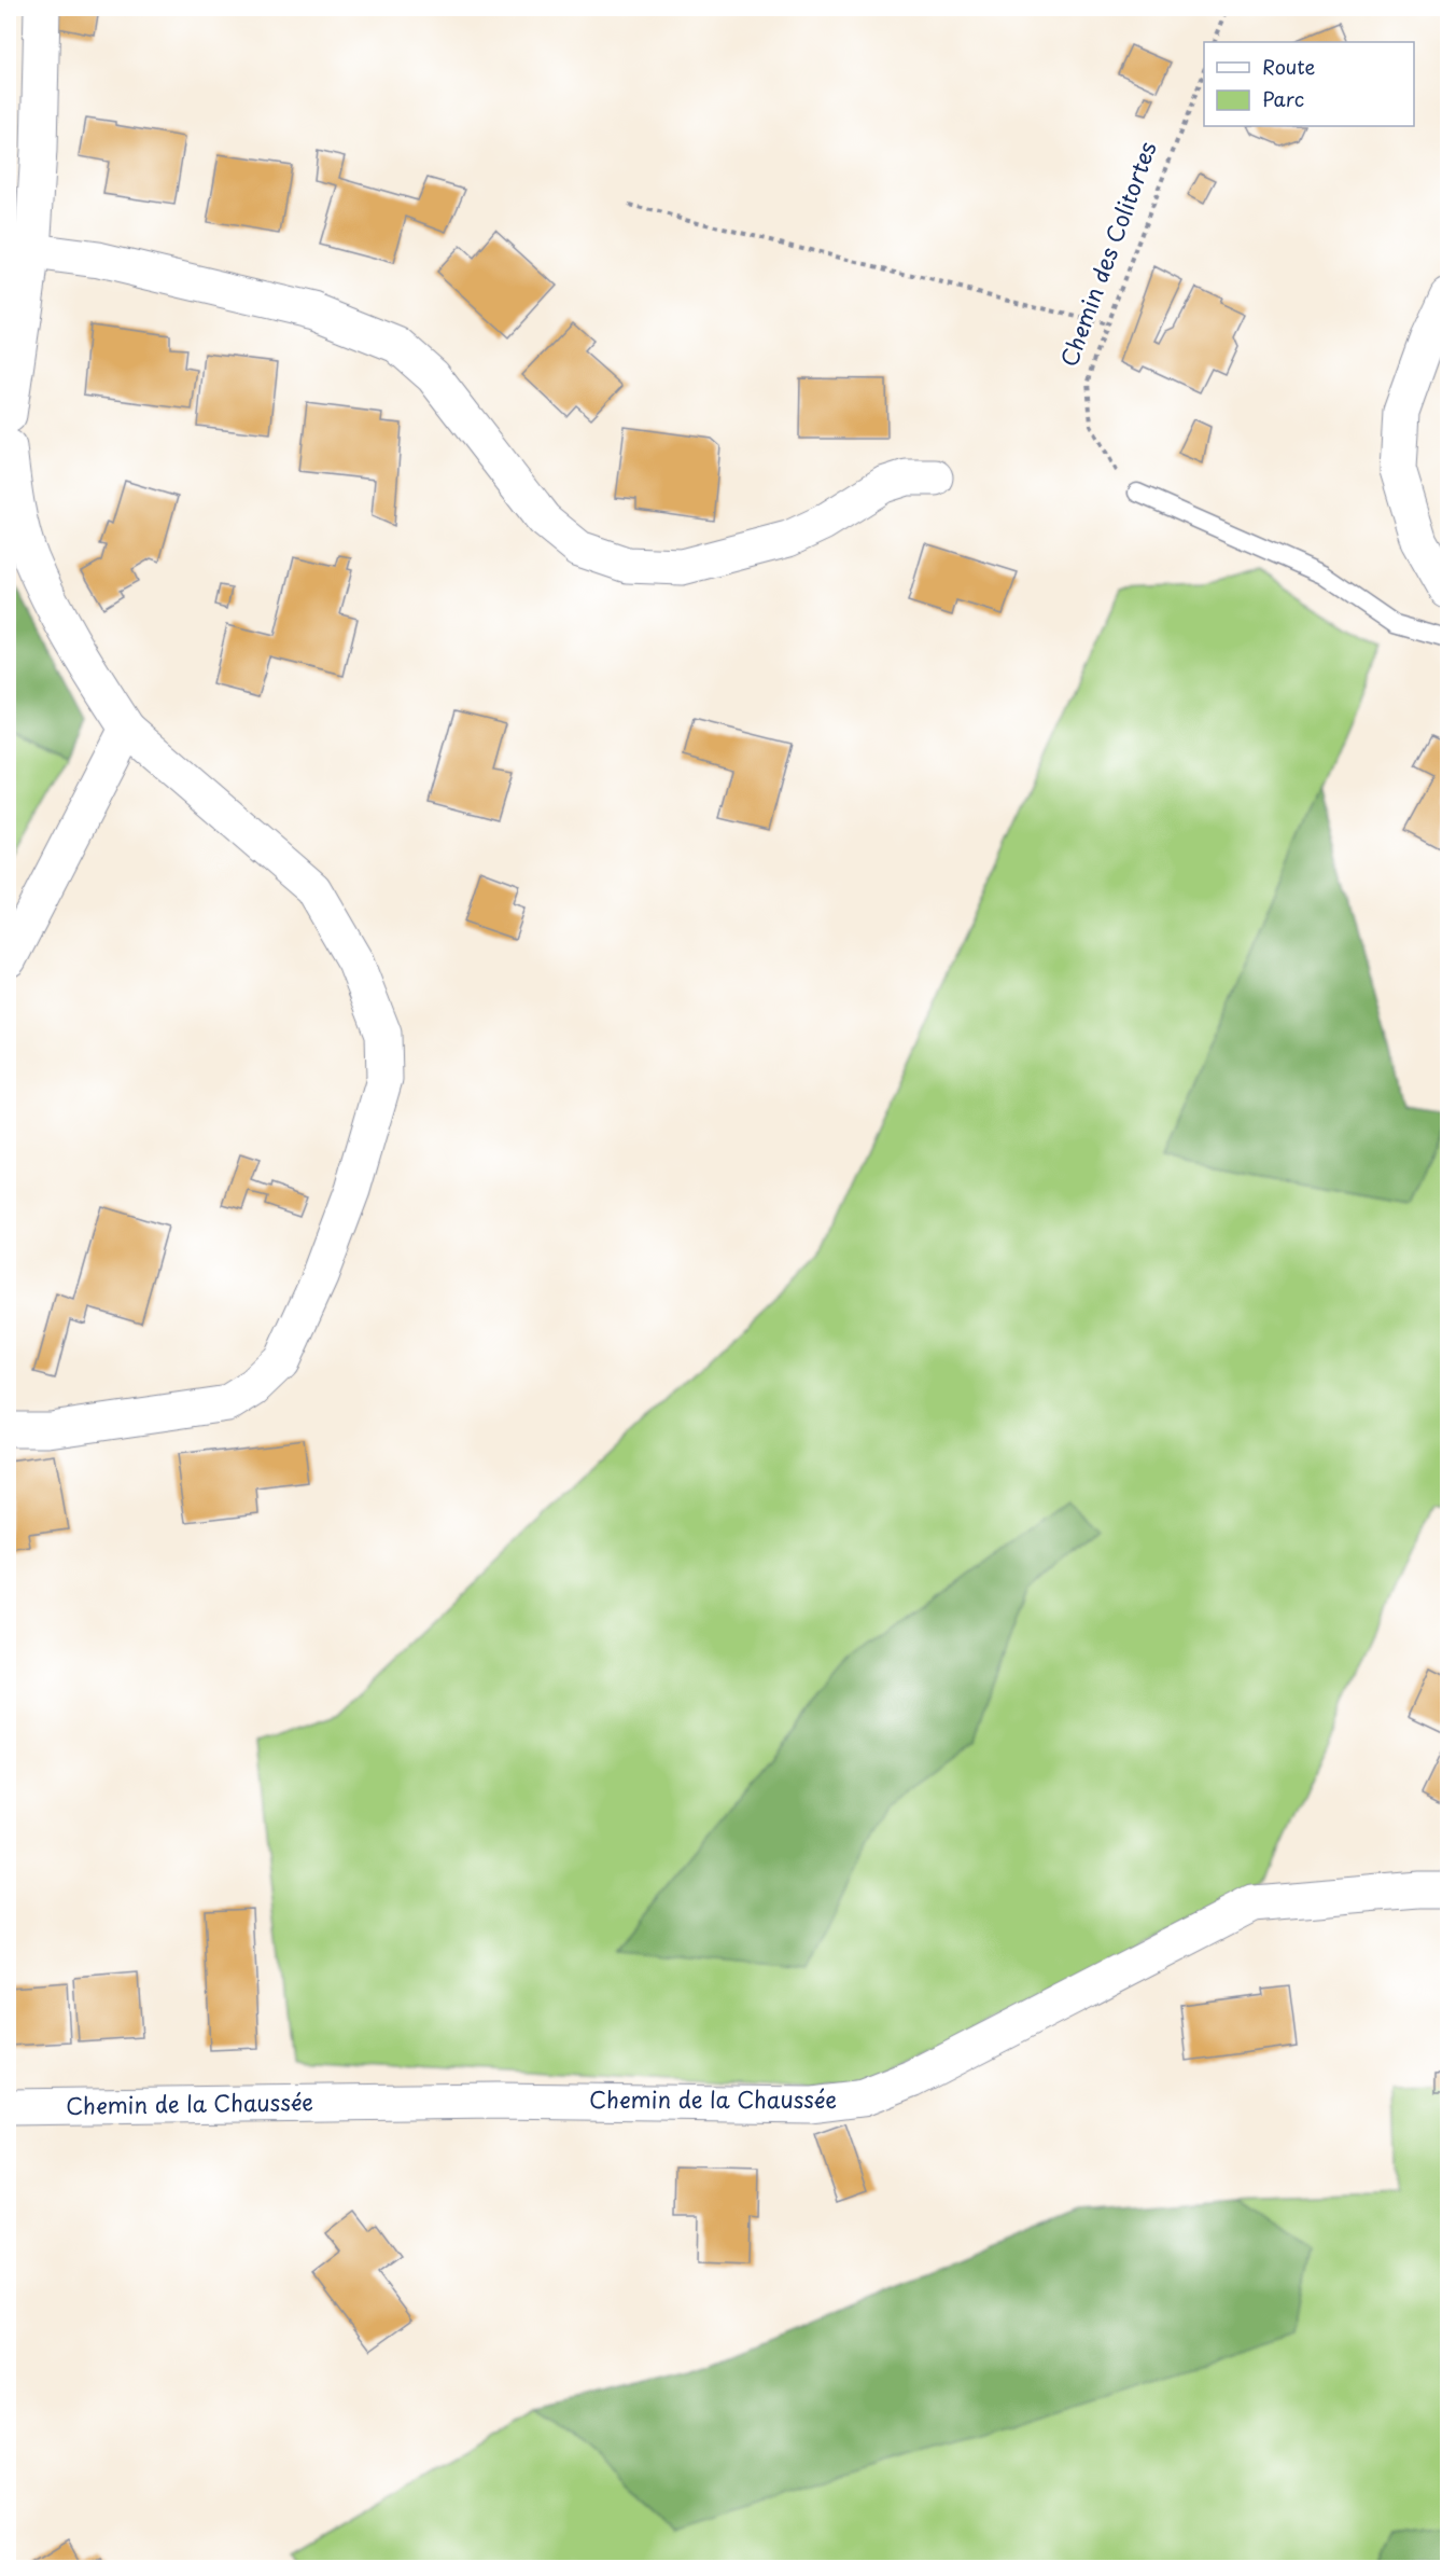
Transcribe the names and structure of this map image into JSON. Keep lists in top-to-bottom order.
{
  "streets": {
    "street": ["Chemin de la Chaussée"],
    "path": ["Chemin des Colitortes"]
  },
  "legend": ["Route", "Parc"]
}
